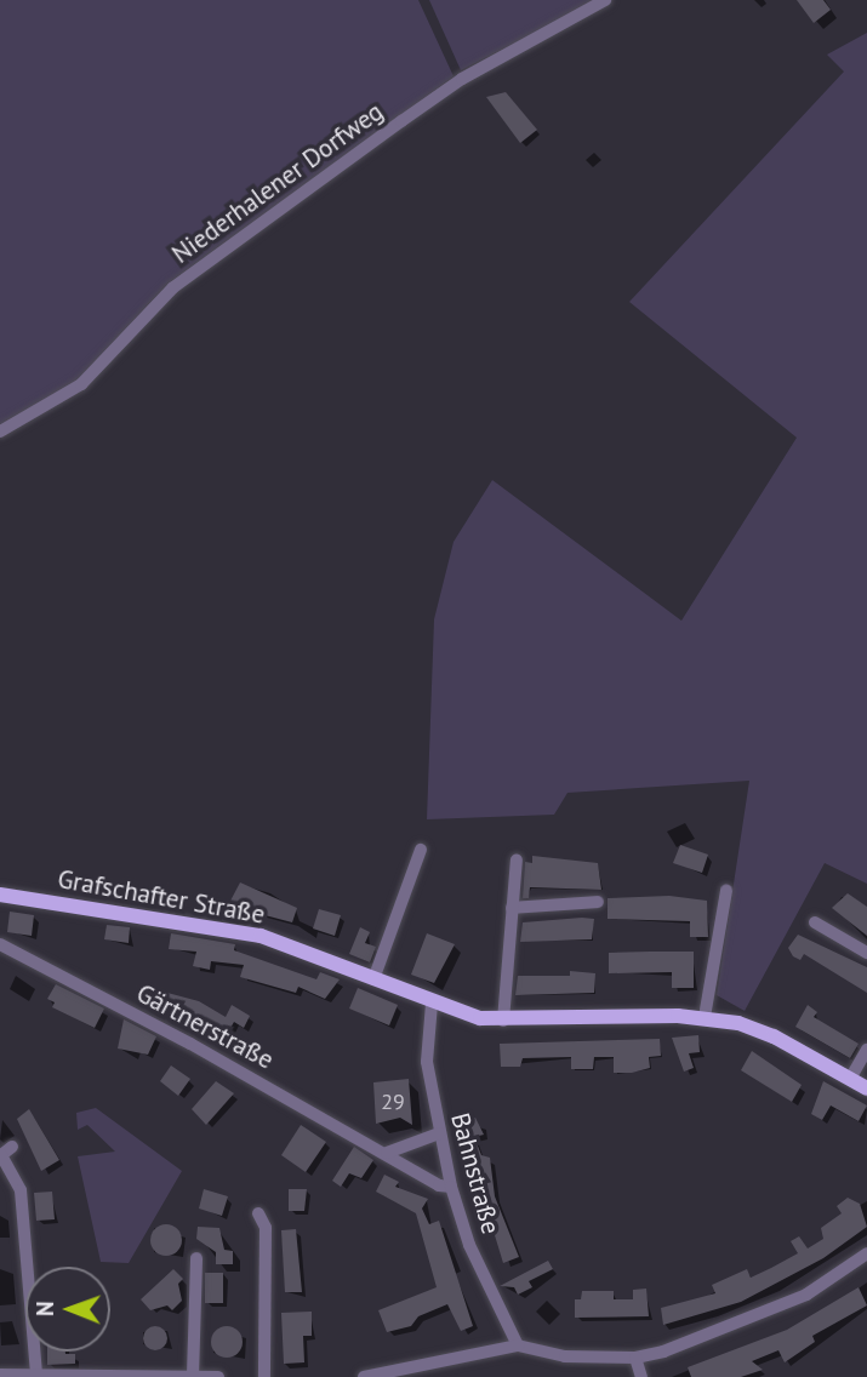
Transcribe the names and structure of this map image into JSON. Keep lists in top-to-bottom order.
{
  "streets": {
    "main road": ["Grafschafter Straße"],
    "street": ["Niederhalener Dorfweg", "Gärtnerstraße", "Bahnstraße"]
  },
  "crossings": [
    ["Grafschafter Straße", "Bahnstraße"],
    ["Gärtnerstraße", "Bahnstraße"]
  ],
  "house_numbers": ["29"],
  "north": "left"
}
